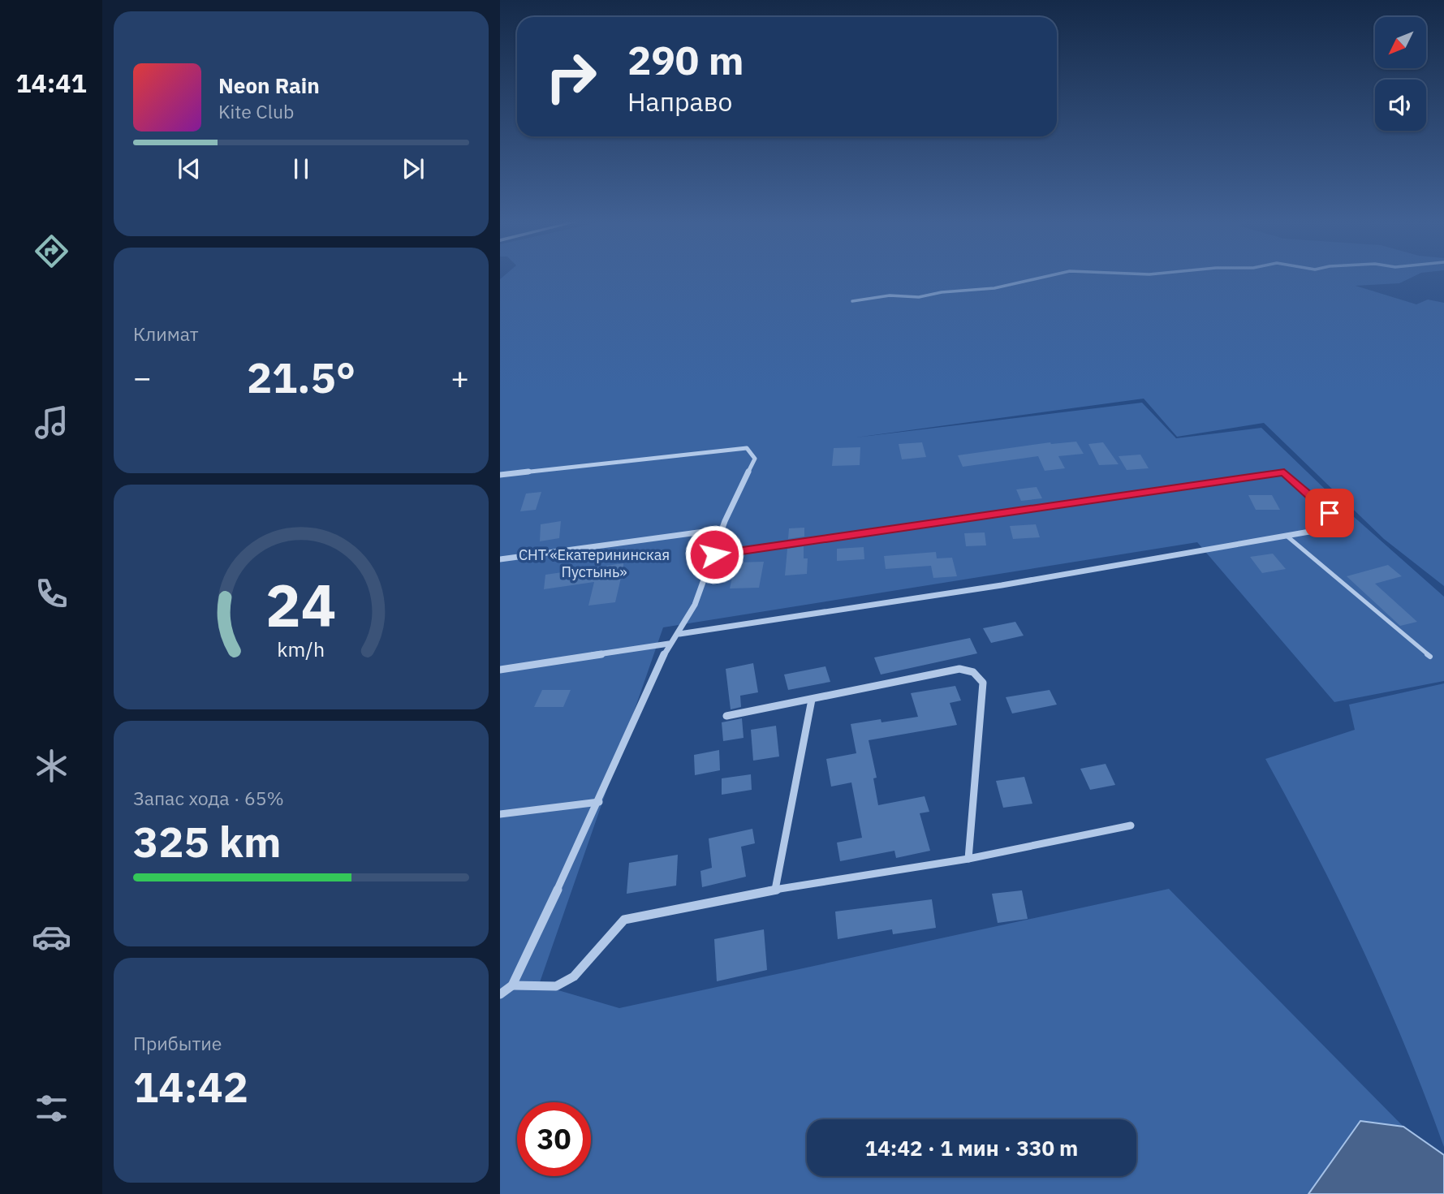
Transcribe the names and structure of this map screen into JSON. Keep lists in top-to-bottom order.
{
  "parks": ["СНТ «Екатерининская Пустынь»"],
  "north": "bottom left",
  "page": {
    "tabs": "14:41",
    "turn": ["290 m", "Направо"],
    "song": ["Neon Rain", "Kite Club"],
    "tile": [
      "Климат",
      ["Запас хода · 65%", "325 km"],
      ["Прибытие", "14:42"]
    ],
    "heat": ["−", "21.5°", "+"],
    "limit": "30",
    "trip": "14:42 · 1 мин · 330 m",
    "gauge": ["24", "km/h"]
  }
}
